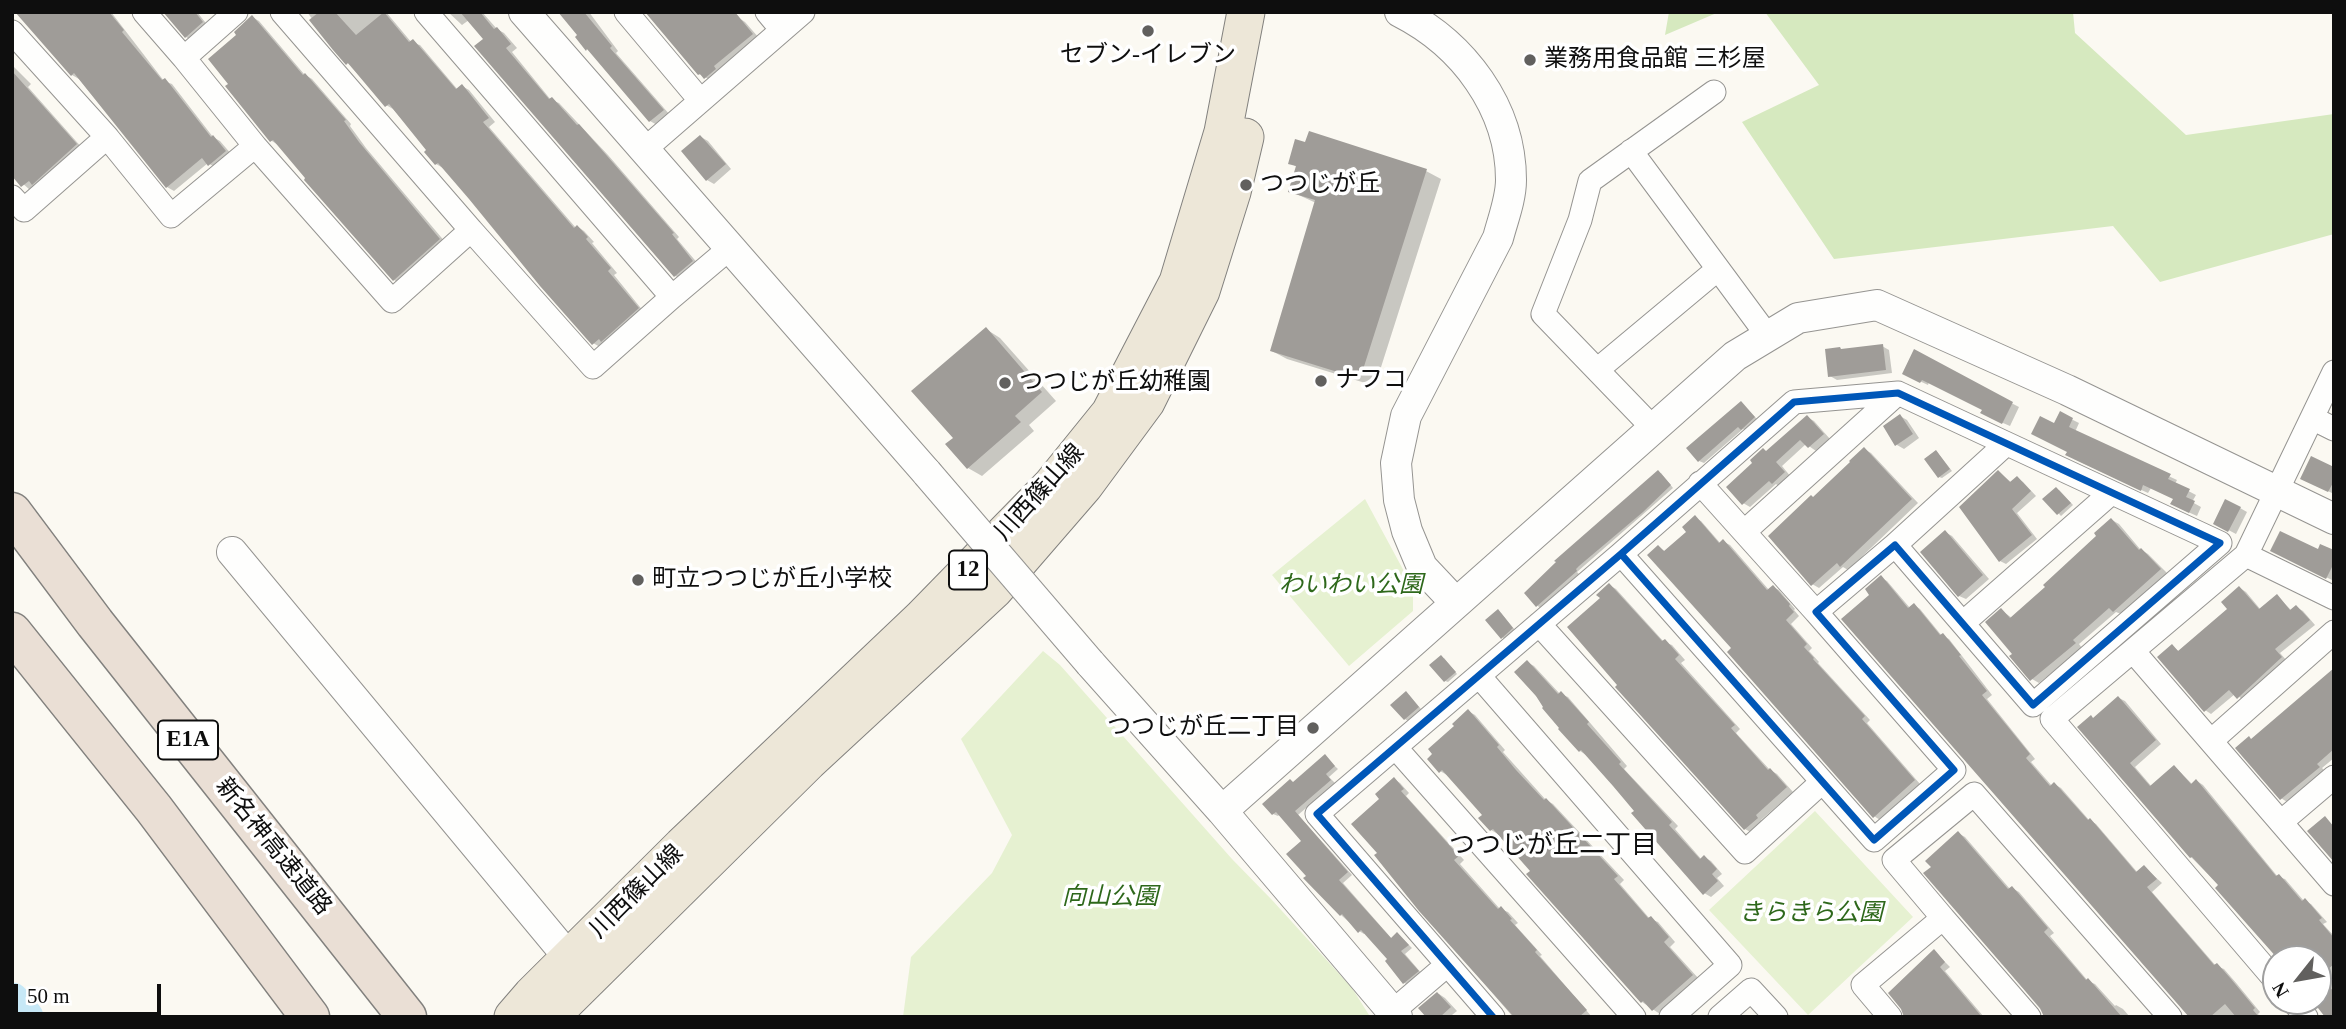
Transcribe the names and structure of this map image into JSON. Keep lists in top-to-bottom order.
{
  "streets": {
    "highway": ["E1A", "新名神高速道路"],
    "main road": ["川西篠山線", "12"]
  },
  "districts": ["つつじが丘二丁目"],
  "parks": ["わいわい公園", "向山公園", "きらきら公園"],
  "places": [
    "セブン-イレブン",
    "業務用食品館 三杉屋",
    "つつじが丘",
    "ナフコ",
    "つつじが丘幼稚園",
    "町立つつじが丘小学校",
    "つつじが丘二丁目"
  ],
  "scale_bar": "50 m",
  "north": "bottom left"
}
